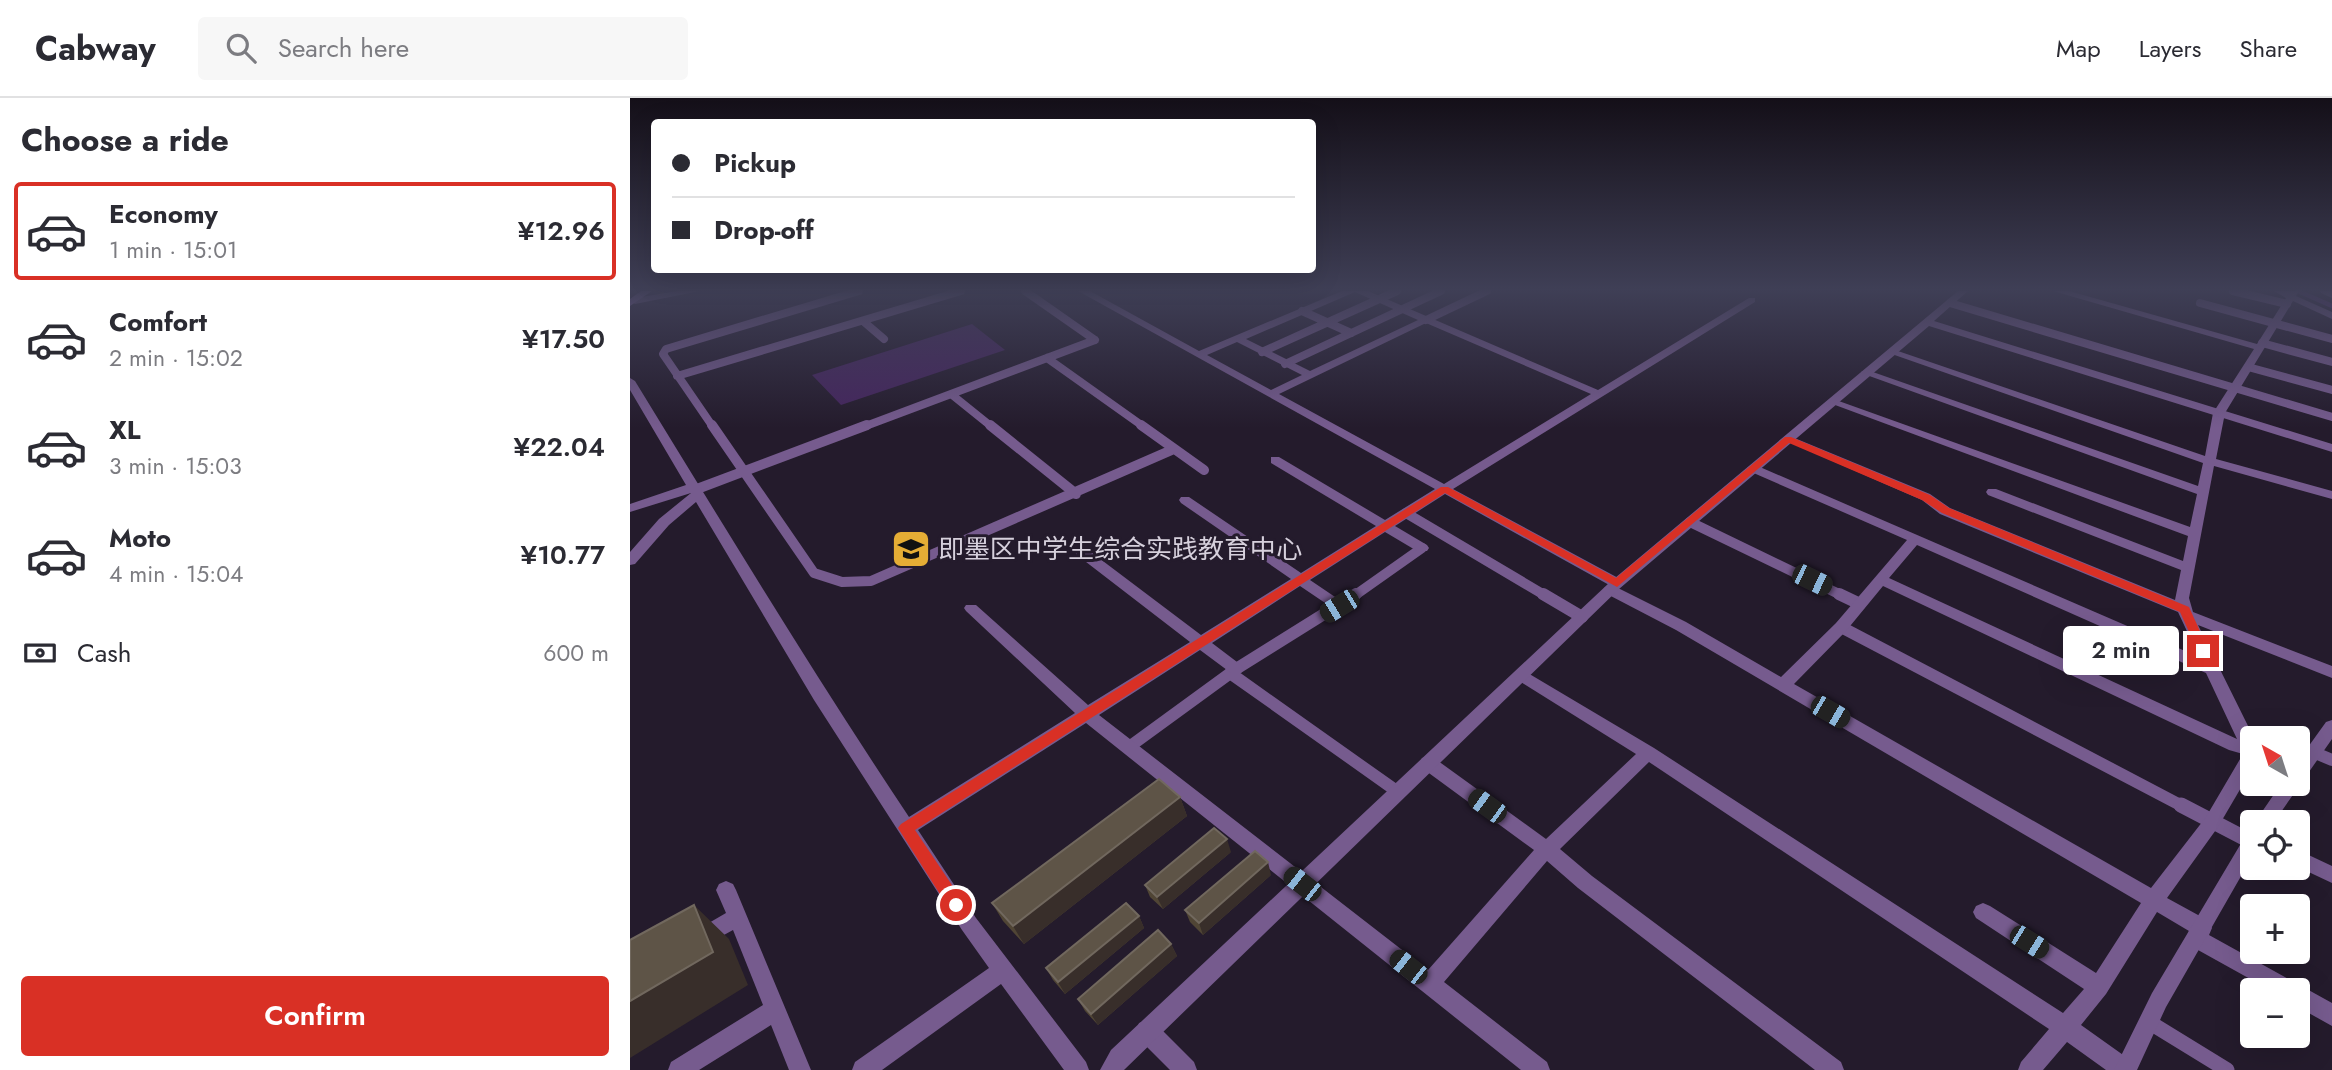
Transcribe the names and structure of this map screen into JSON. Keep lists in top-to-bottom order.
{
  "places": {
    "school or university": ["即墨区中学生综合实践教育中心"]
  },
  "north": "top left",
  "page": {
    "header": "Cabway",
    "search": "Search here",
    "nav": ["Map", "Layers", "Share"],
    "heading": "Choose a ride",
    "banner": ["Pickup", "Drop-off"],
    "list": [
      {
        "name": "Economy",
        "note": "1 min · 15:01",
        "value": "¥12.96"
      },
      {
        "name": "Comfort",
        "note": "2 min · 15:02",
        "value": "¥17.50"
      },
      {
        "name": "XL",
        "note": "3 min · 15:03",
        "value": "¥22.04"
      },
      {
        "name": "Moto",
        "note": "4 min · 15:04",
        "value": "¥10.77"
      }
    ],
    "pay": ["Cash", "600 m"],
    "bubble": "2 min",
    "map_buttons": ["+", "−"],
    "buttons": "Confirm"
  }
}
